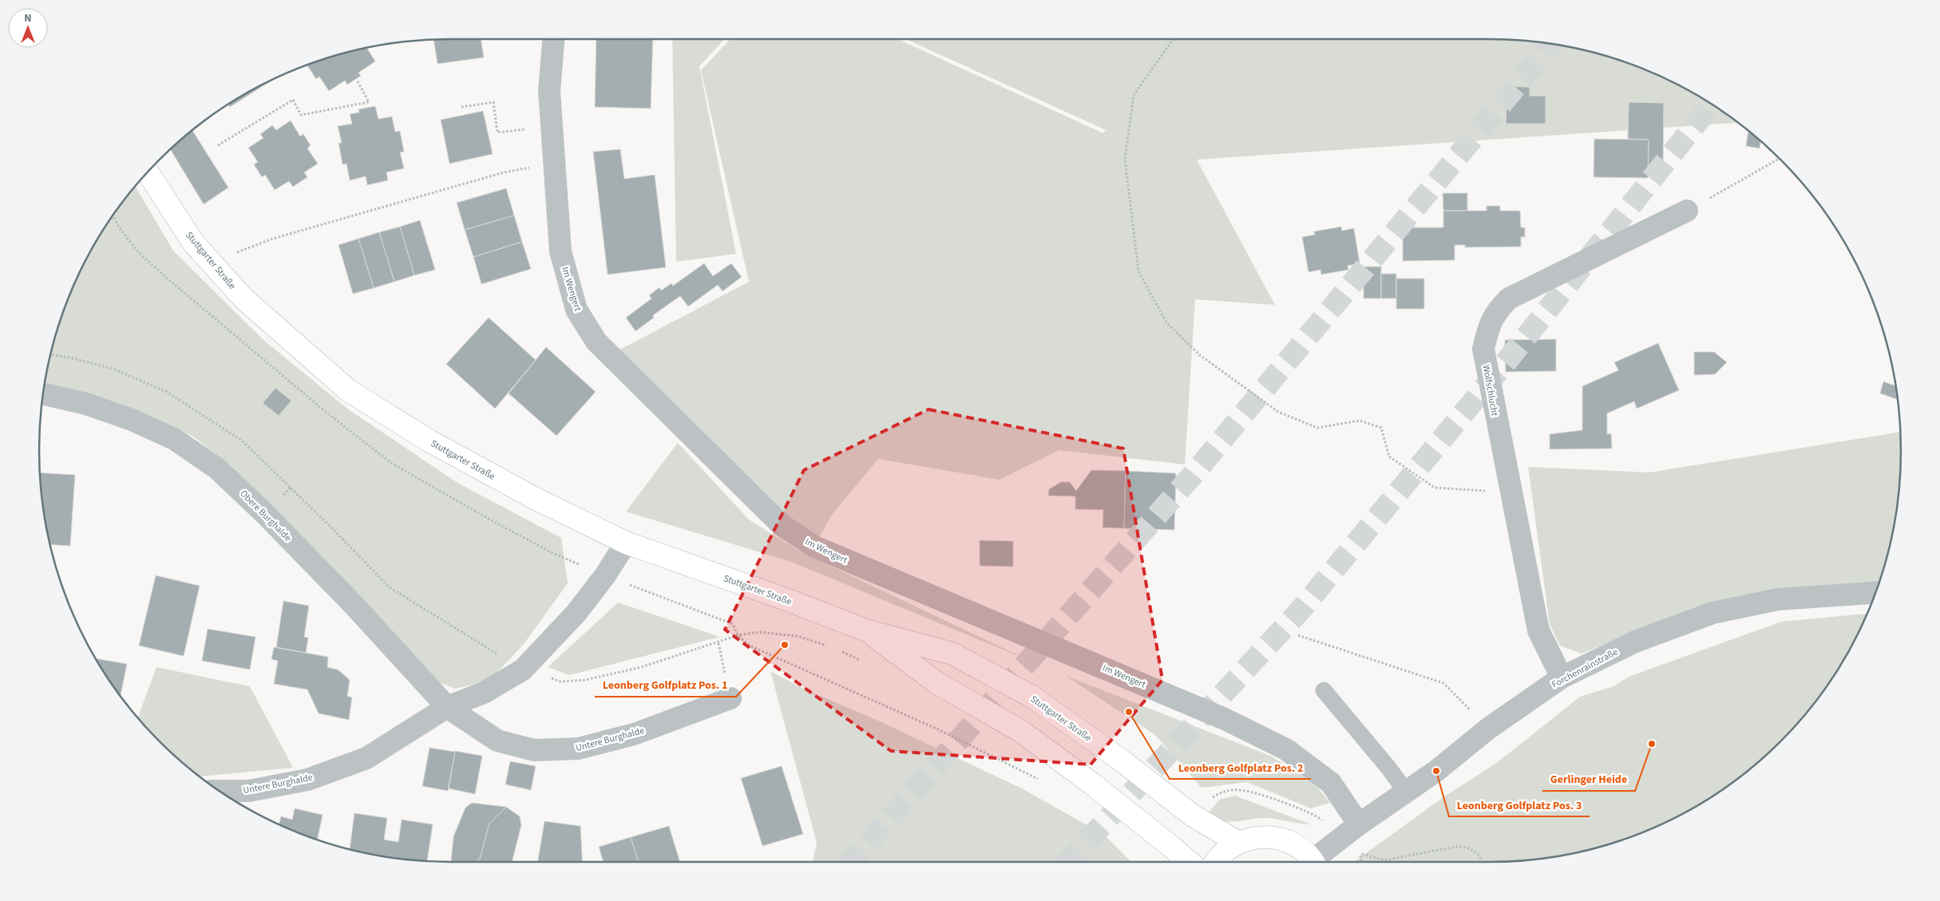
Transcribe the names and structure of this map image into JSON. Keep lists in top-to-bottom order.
{
  "streets": {
    "main road": ["Stuttgarter Straße"],
    "street": [
      "Im Wengert",
      "Wolfschlucht",
      "Obere Burghalde",
      "Forchenrainstraße",
      "Untere Burghalde"
    ]
  },
  "crossings": [
    ["Stuttgarter Straße", "Untere Burghalde"],
    ["Im Wengert", "Forchenrainstraße"],
    ["Wolfschlucht", "Forchenrainstraße"],
    ["Obere Burghalde", "Untere Burghalde"]
  ],
  "places": [
    "Leonberg Golfplatz Pos. 1",
    "Leonberg Golfplatz Pos. 2",
    "Gerlinger Heide",
    "Leonberg Golfplatz Pos. 3"
  ],
  "north": "top"
}
